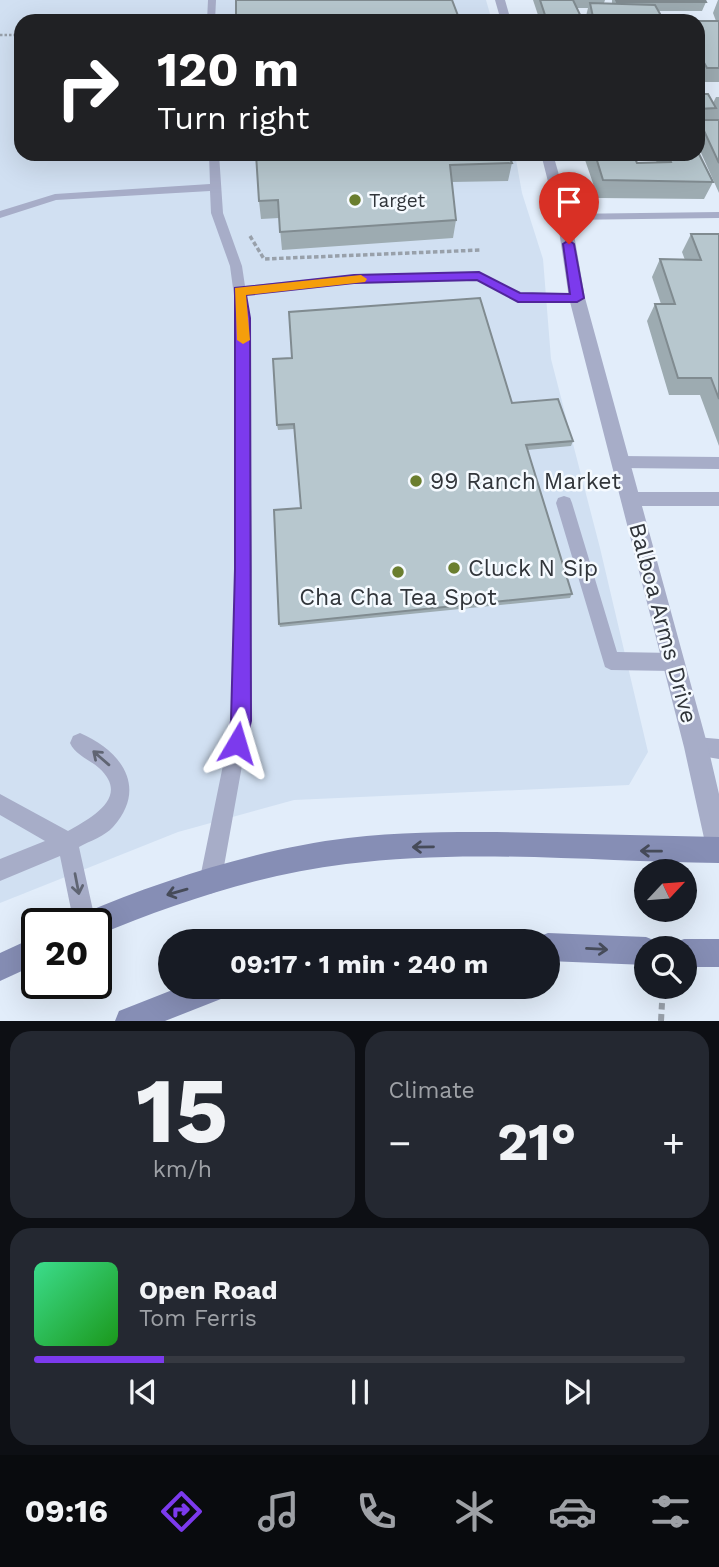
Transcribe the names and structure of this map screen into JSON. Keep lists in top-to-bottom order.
{
  "streets": {
    "street": ["Balboa Arms Drive"]
  },
  "places": [
    "Target",
    "99 Ranch Market",
    "Cluck N Sip",
    "Cha Cha Tea Spot"
  ],
  "north": "top right",
  "page": {
    "turn": ["120 m", "Turn right"],
    "limit": "20",
    "trip": "09:17 · 1 min · 240 m",
    "tile": [
      ["15", "km/h"],
      "Climate"
    ],
    "heat": ["−", "21°", "+"],
    "song": ["Open Road", "Tom Ferris"],
    "tabs": "09:16"
  }
}
